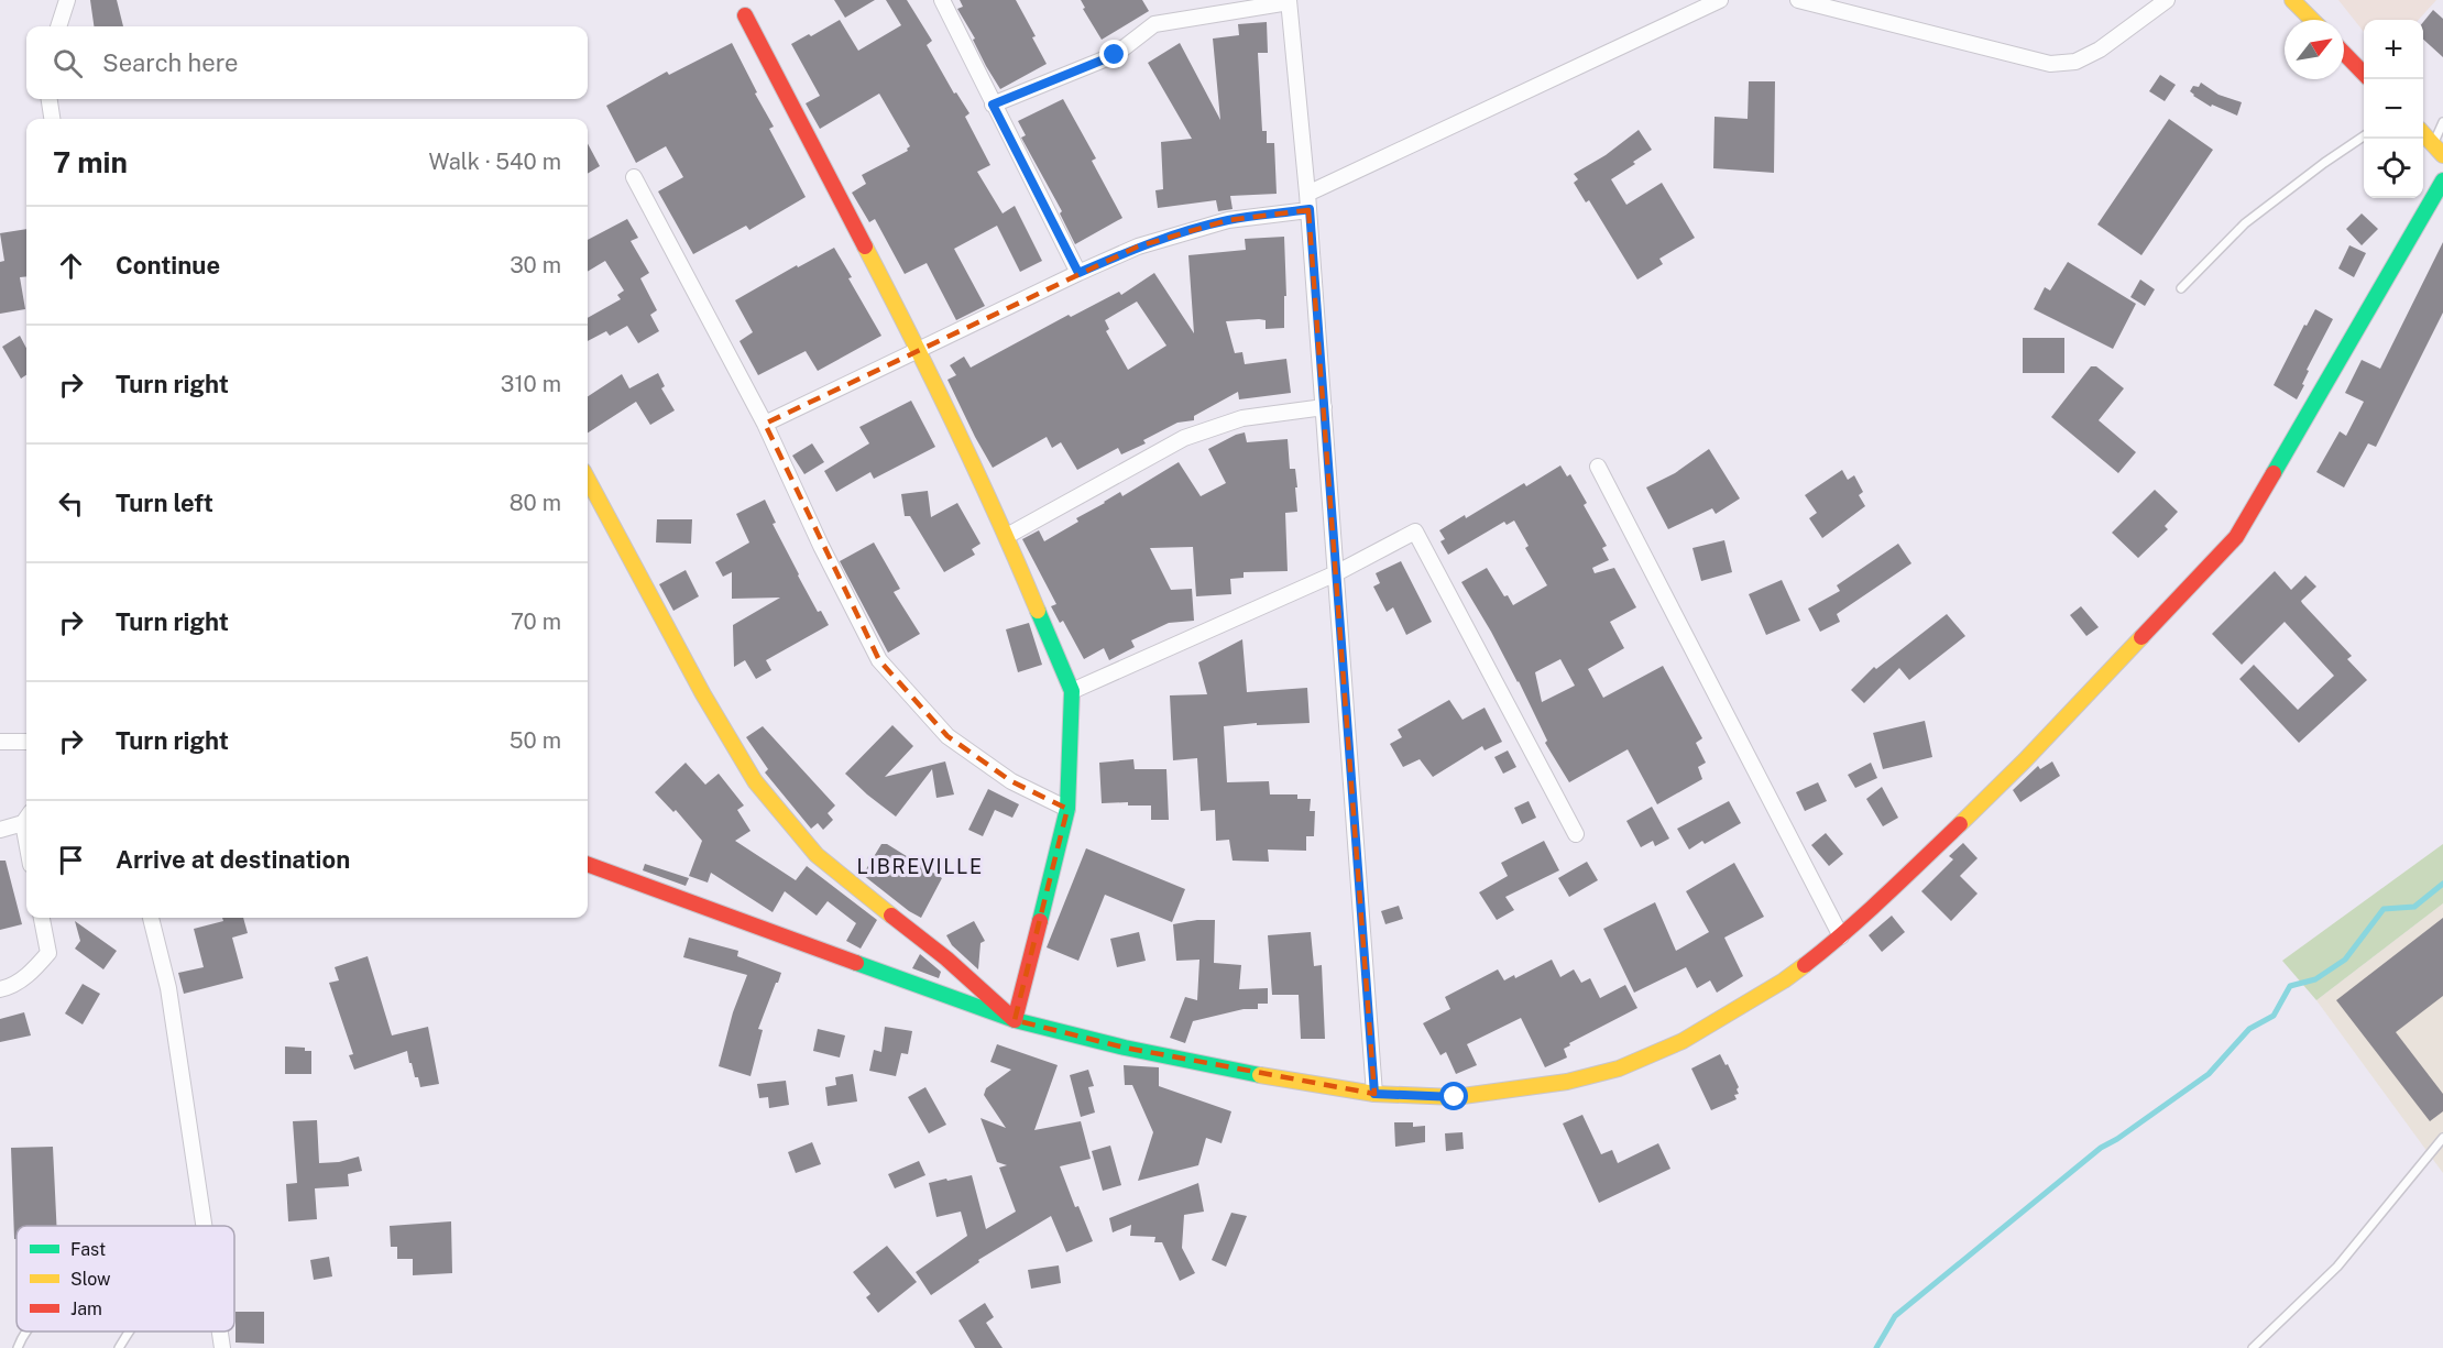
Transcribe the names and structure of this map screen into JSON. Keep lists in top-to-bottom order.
{
  "districts": ["LIBREVILLE"],
  "legend": ["Fast", "Slow", "Jam"],
  "north": "top right",
  "page": {
    "map_buttons": ["+", "−"],
    "search": "Search here",
    "heading": ["7 min", "Walk · 540 m"],
    "list": [
      ["Continue", "30 m"],
      ["Turn right", "310 m"],
      ["Turn left", "80 m"],
      ["Turn right", "70 m"],
      ["Turn right", "50 m"],
      "Arrive at destination"
    ]
  }
}
